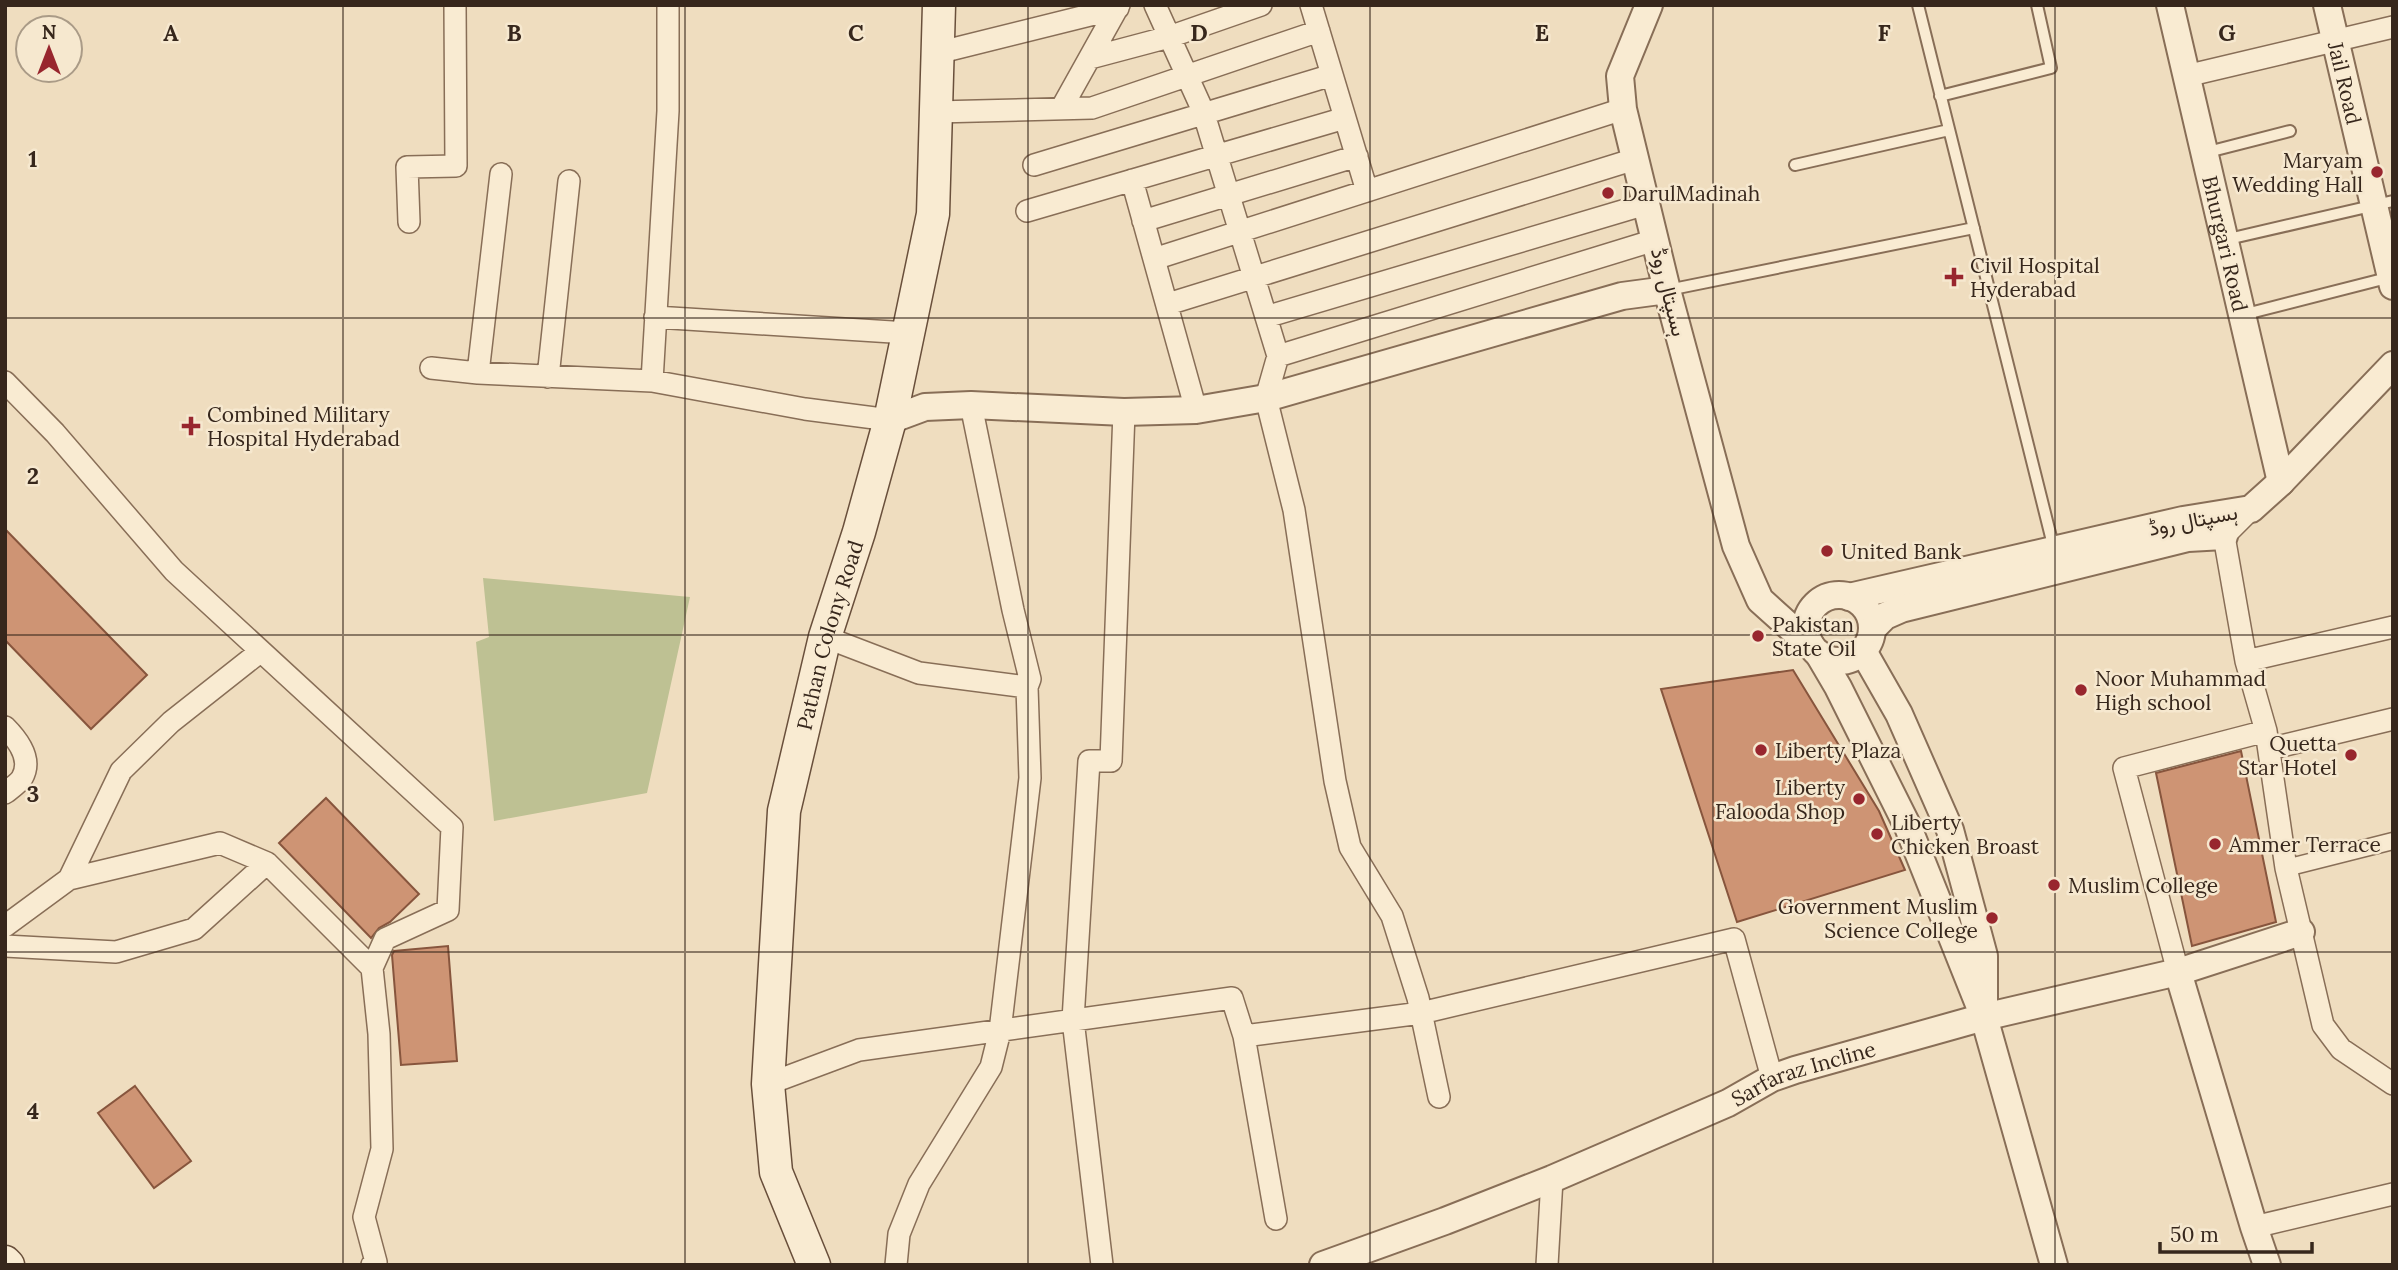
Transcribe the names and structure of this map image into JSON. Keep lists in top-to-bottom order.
{
  "streets": {
    "main road": ["Pathan Colony Road"],
    "street": [
      "Jail Road",
      "Bhurgari Road",
      "ہسپتال روڈ",
      "Sarfaraz Incline"
    ]
  },
  "places": {
    "other": [
      "Maryam Wedding Hall",
      "DarulMadinah",
      "United Bank",
      "Pakistan State Oil",
      "Noor Muhammad High school",
      "Liberty Plaza",
      "Quetta Star Hotel",
      "Liberty Falooda Shop",
      "Liberty Chicken Broast",
      "Ammer Terrace",
      "Muslim College",
      "Government Muslim Science College"
    ],
    "health": ["Civil Hospital Hyderabad", "Combined Military Hospital Hyderabad"]
  },
  "scale_bar": "50 m",
  "north": "top",
  "grid": {
    "columns": [
      "A",
      "B",
      "C",
      "D",
      "E",
      "F",
      "G"
    ],
    "rows": [
      "1",
      "2",
      "3",
      "4"
    ]
  }
}
